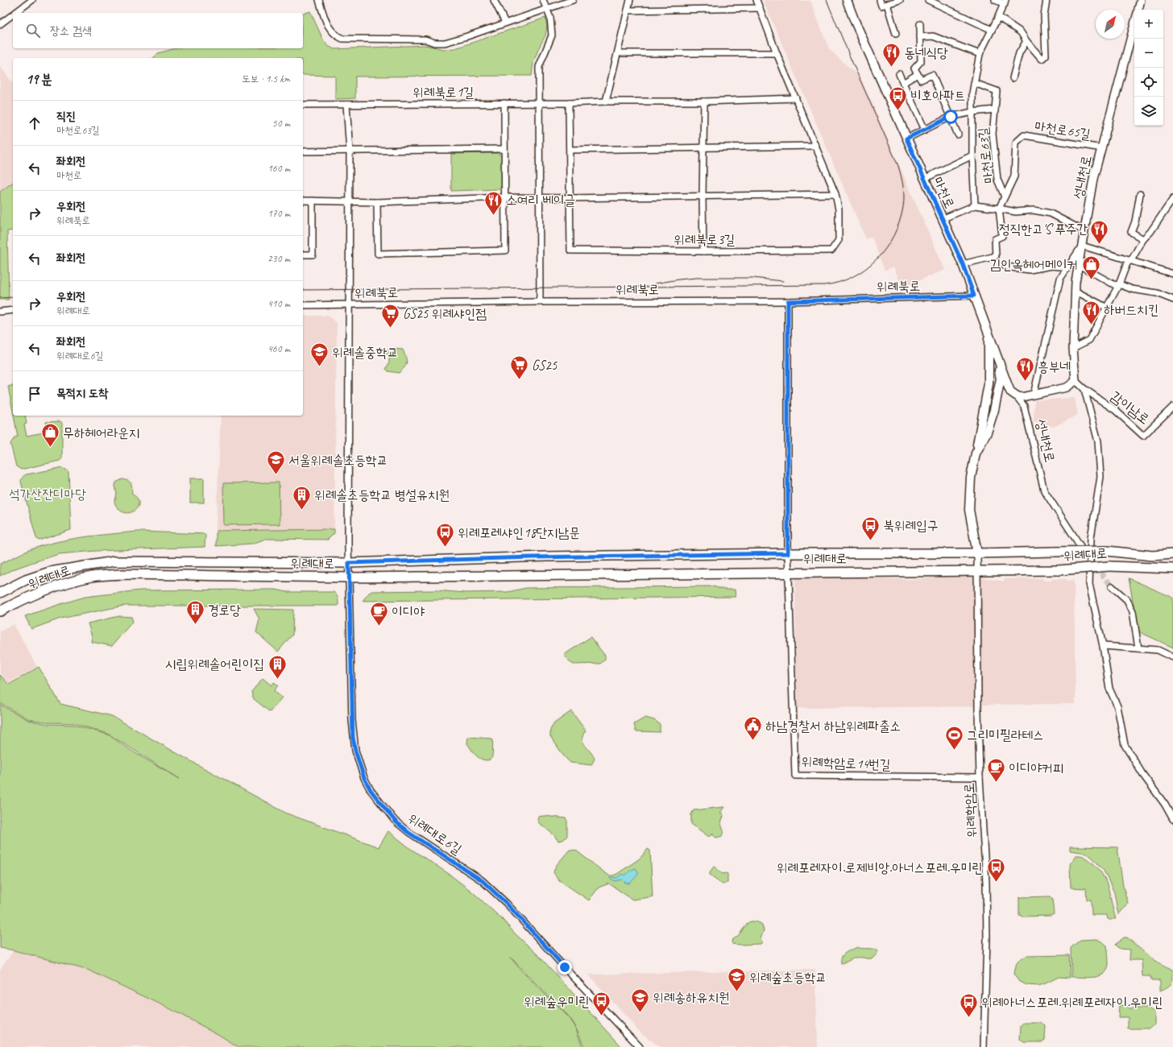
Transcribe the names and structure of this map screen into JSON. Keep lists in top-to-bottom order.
{
  "streets": {
    "main road": ["마천로", "위례대로"],
    "street": [
      "위례북로1길",
      "마천로65길",
      "마천로63길",
      "성내천로",
      "위례북로3길",
      "위례북로",
      "감이남로",
      "위례학암로14번길",
      "위례학암로",
      "위례대로6길"
    ]
  },
  "crossings": [
    ["마천로65길", "마천로63길"],
    ["마천로65길", "성내천로"],
    ["마천로63길", "마천로"],
    ["성내천로", "마천로"],
    ["마천로", "위례북로"],
    ["위례북로", "위례학암로14번길"],
    ["위례북로", "위례대로6길"],
    ["위례대로", "위례학암로14번길"],
    ["위례대로", "위례학암로"],
    ["위례대로", "위례대로6길"],
    ["위례학암로14번길", "위례학암로"]
  ],
  "parks": ["석가산잔디마당"],
  "places": {
    "restaurant": [
      "동네식당",
      "소여리 베이글",
      "정직한고'S 푸주간",
      "하버드치킨",
      "흥부네"
    ],
    "bus stop": [
      "비호아파트",
      "북위례입구",
      "위례포레샤인18단지남문",
      "위례포레자이.로제비앙.아너스포레.우미린",
      "위례숲우미린",
      "위례아너스포레.위례포레자이.우미린"
    ],
    "shop": ["김인옥헤어메이커", "무하헤어라운지"],
    "supermarket": ["GS25 위례샤인점", "GS25"],
    "school or university": [
      "위례솔중학교",
      "서울위례솔초등학교",
      "위례숲초등학교",
      "위례송하유치원"
    ],
    "building": ["위례솔초등학교 병설유치원", "경로당", "시립위례솔어린이집"],
    "cafe": ["이디야", "이디야커피"],
    "public building": ["하남경찰서 하남위례파출소"],
    "sports": ["그리미필라테스"]
  },
  "north": "top right",
  "page": {
    "map_buttons": ["+", "−"],
    "search": "장소 검색",
    "heading": ["19 분", "도보 · 1.5 km"],
    "list": [
      ["직진", "마천로63길", "50 m"],
      ["좌회전", "마천로", "160 m"],
      ["우회전", "위례북로", "170 m"],
      ["좌회전", "230 m"],
      ["우회전", "위례대로", "410 m"],
      ["좌회전", "위례대로6길", "460 m"],
      "목적지 도착"
    ]
  }
}
